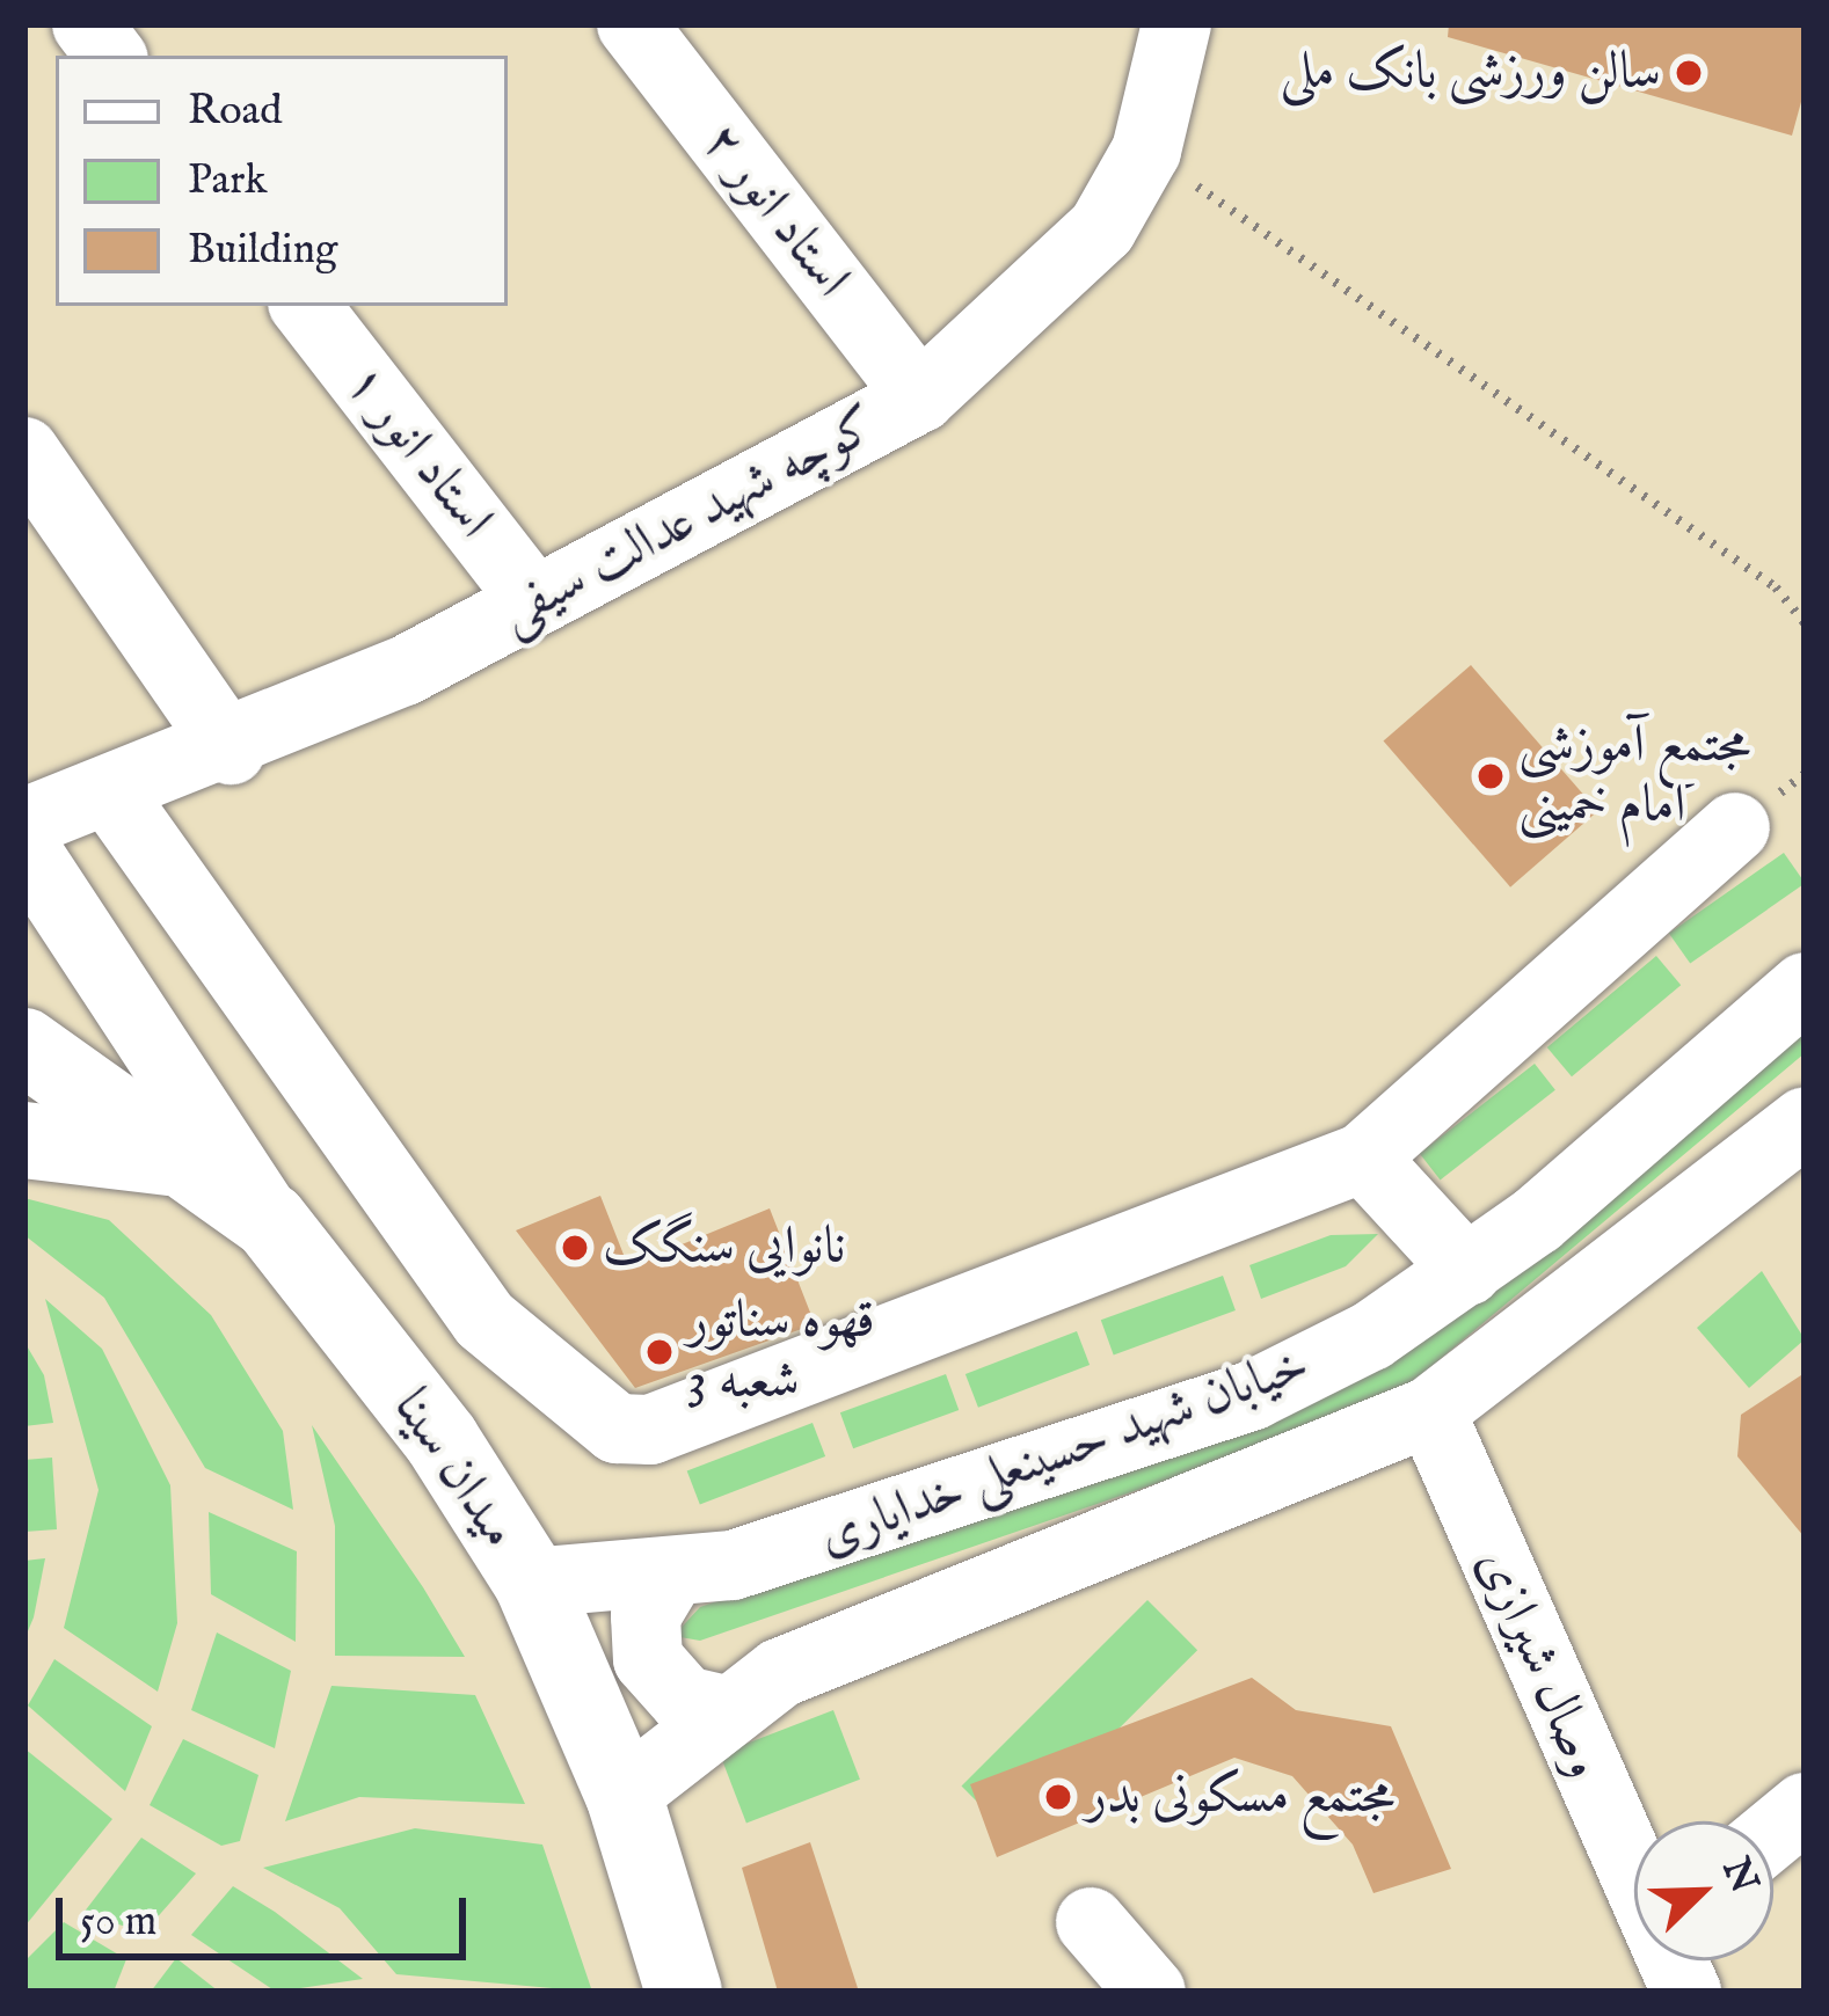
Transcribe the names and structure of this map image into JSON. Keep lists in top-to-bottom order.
{
  "streets": {
    "highway": ["میدان سینا"],
    "street": [
      "استاد انور ۲",
      "استاد انور ۱",
      "کوچه شهید عدالت سیفی",
      "خیابان شهید حسینعلی خدایاری",
      "وصال شیرازی"
    ]
  },
  "crossings": [
    ["استاد انور ۲", "کوچه شهید عدالت سیفی"],
    ["استاد انور ۱", "کوچه شهید عدالت سیفی"],
    ["خیابان شهید حسینعلی خدایاری", "میدان سینا"],
    ["خیابان شهید حسینعلی خدایاری", "وصال شیرازی"]
  ],
  "places": [
    "سالن ورزشی بانک ملی",
    "مجتمع آموزشی امام خمینی",
    "نانوایی سنگک",
    "قهوه سناتور شعبه 3",
    "مجتمع مسکونی بدر"
  ],
  "legend": ["Road", "Park", "Building"],
  "scale_bar": "50 m",
  "north": "top right"
}
